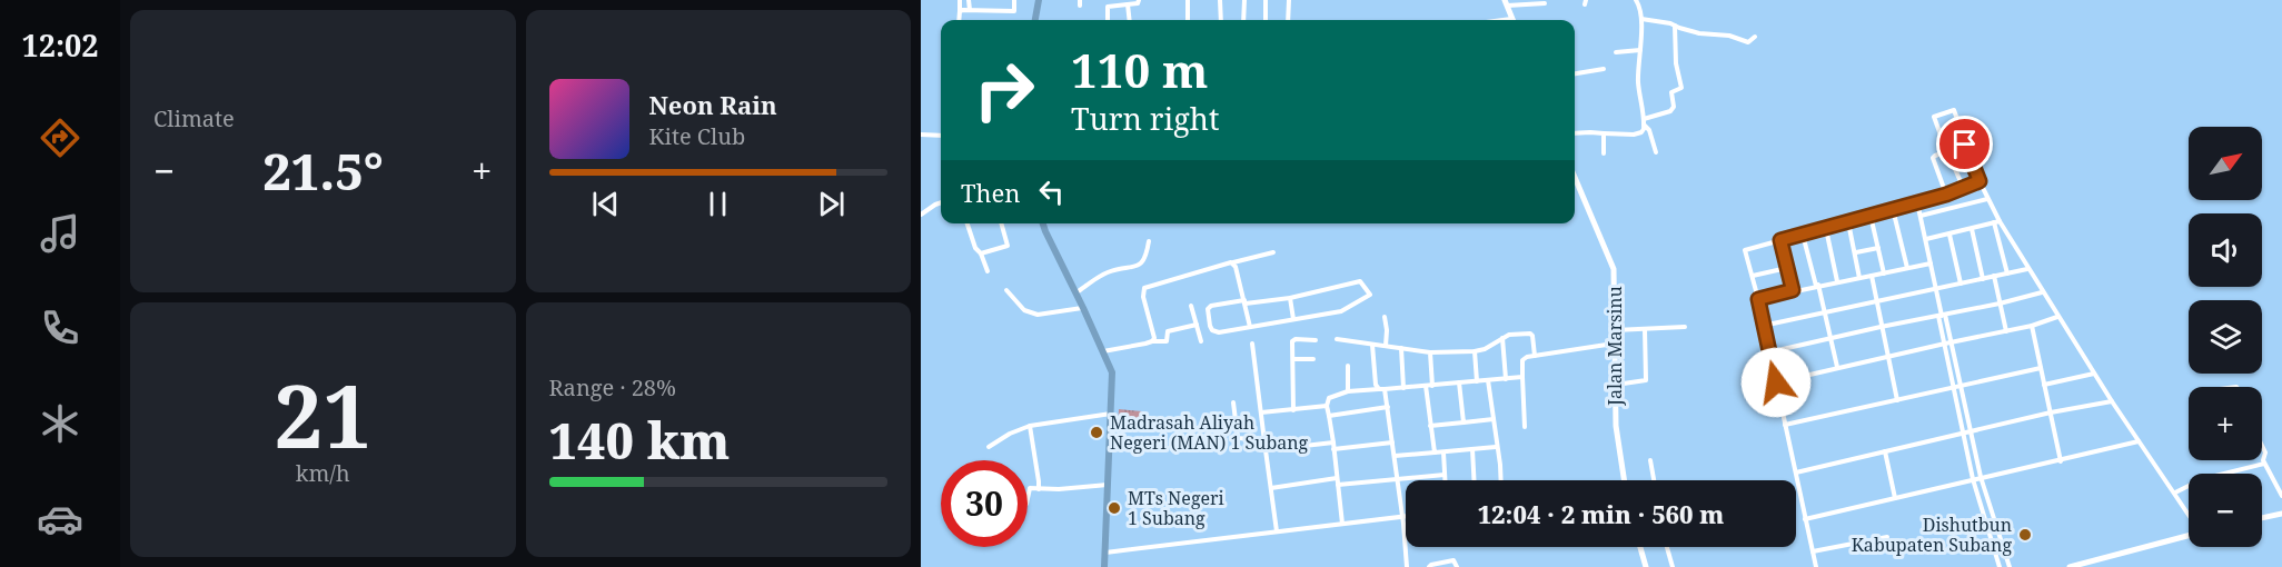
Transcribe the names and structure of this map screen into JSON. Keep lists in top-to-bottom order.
{
  "streets": {
    "street": ["Jalan Marsinu"]
  },
  "places": ["Madrasah Aliyah Negeri (MAN) 1 Subang", "MTs Negeri 1 Subang", "Dishutbun Kabupaten Subang"],
  "north": "top right",
  "page": {
    "tabs": "12:02",
    "tile": [
      "Climate",
      ["21", "km/h"],
      ["Range · 28%", "140 km"]
    ],
    "turn": ["110 m", "Turn right"],
    "song": ["Neon Rain", "Kite Club"],
    "map_buttons": ["+", "−"],
    "heat": ["−", "21.5°", "+"],
    "then": "Then",
    "limit": "30",
    "trip": "12:04 · 2 min · 560 m"
  }
}
